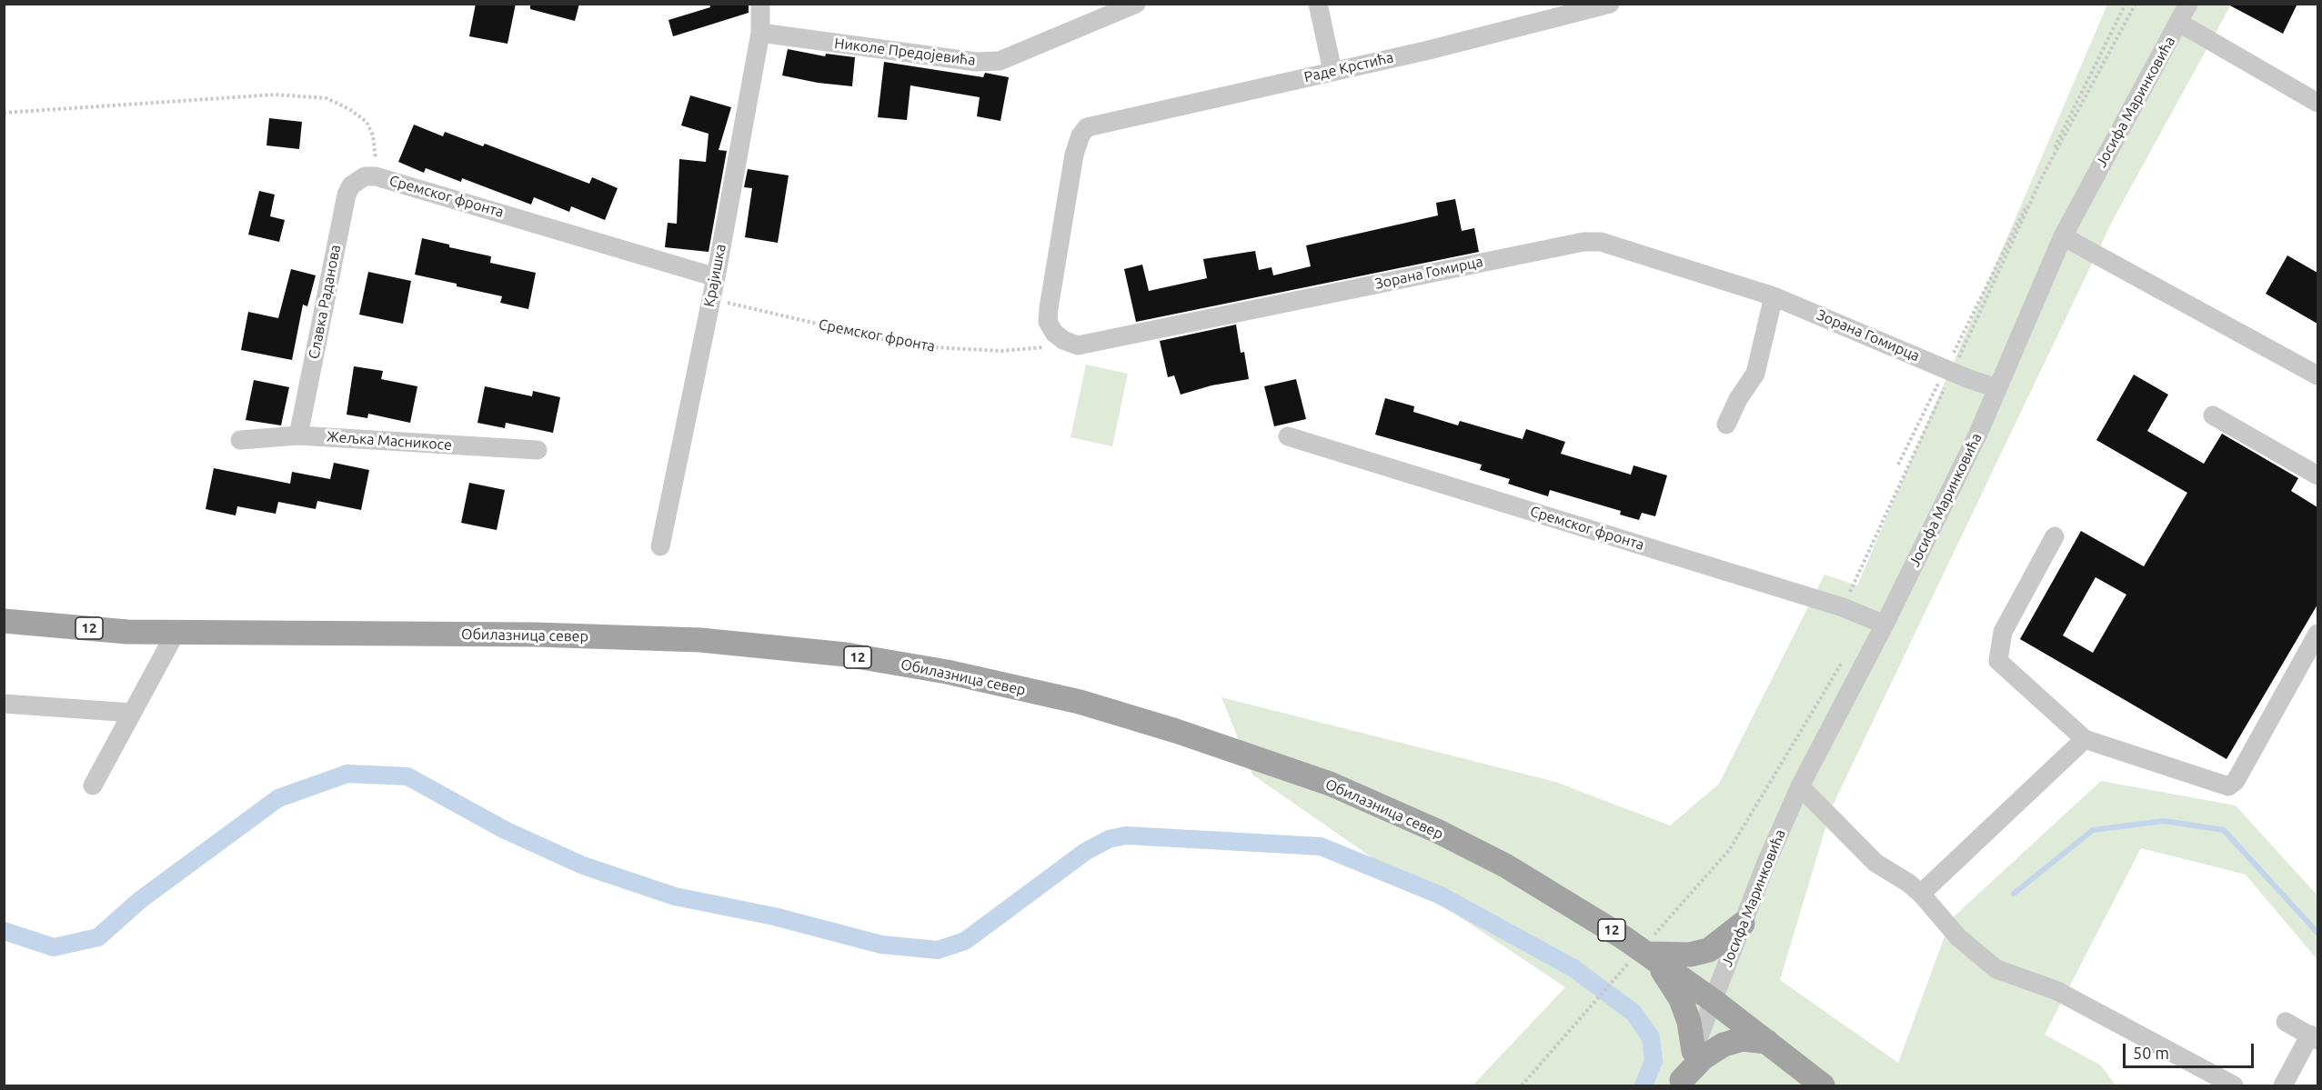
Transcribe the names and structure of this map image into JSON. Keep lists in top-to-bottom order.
{
  "streets": {
    "main road": ["12", "Обилазница север"],
    "street": [
      "Николе Предојевића",
      "Раде Крстића",
      "Јосифа Маринковића",
      "Сремског фронта",
      "Зорана Гомирца",
      "Крајишка",
      "Славка Раданова",
      "Жељка Масникосе"
    ]
  },
  "crossings": [
    ["Николе Предојевића", "Крајишка"],
    ["Раде Крстића", "Сремског фронта"],
    ["Раде Крстића", "Зорана Гомирца"],
    ["Јосифа Маринковића", "Сремског фронта"],
    ["Јосифа Маринковића", "Зорана Гомирца"],
    ["Јосифа Маринковића", "Обилазница север"],
    ["Сремског фронта", "Зорана Гомирца"],
    ["Сремског фронта", "Крајишка"],
    ["Сремског фронта", "Славка Раданова"],
    ["Славка Раданова", "Жељка Масникосе"]
  ],
  "scale_bar": "50 m"
}
